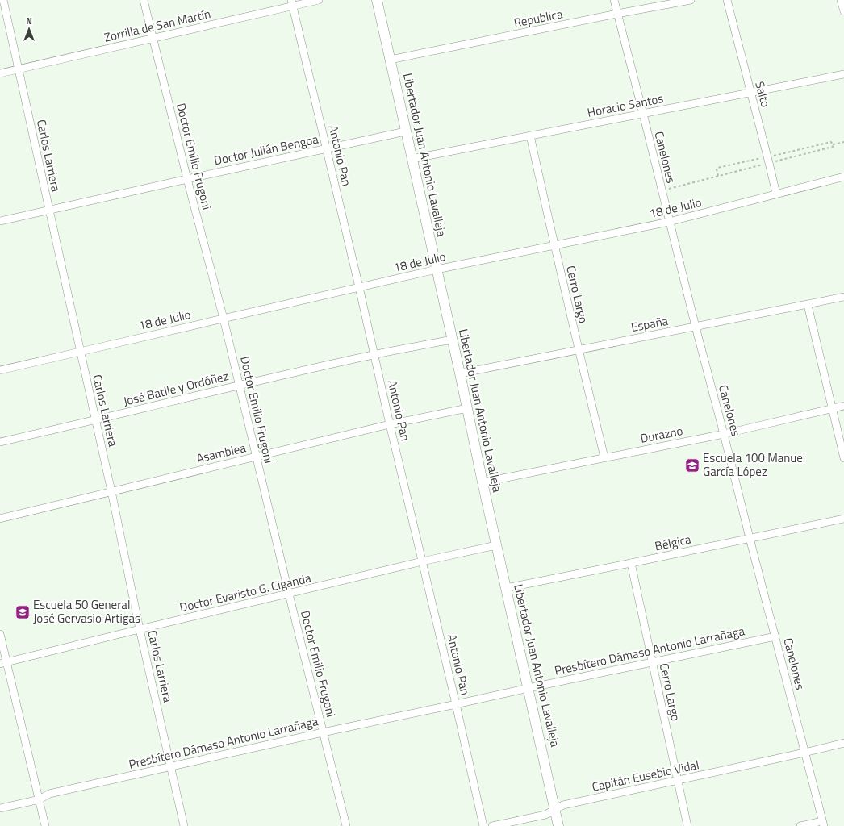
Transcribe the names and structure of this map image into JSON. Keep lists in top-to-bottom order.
{
  "streets": {
    "street": [
      "Republica",
      "Zorrilla de San Martín",
      "Salto",
      "Horacio Santos",
      "Doctor Julián Bengoa",
      "Libertador Juan Antonio Lavalleja",
      "Carlos Larriera",
      "Antonio Pan",
      "Doctor Emilio Frugoni",
      "Canelones",
      "18 de Julio",
      "Cerro Largo",
      "España",
      "José Batlle y Ordóñez",
      "Durazno",
      "Asamblea",
      "Bélgica",
      "Doctor Evaristo G. Ciganda",
      "Presbítero Dámaso Antonio Larrañaga",
      "Capitán Eusebio Vidal"
    ]
  },
  "crossings": [
    ["Republica", "Libertador Juan Antonio Lavalleja"],
    ["Republica", "Canelones"],
    ["Zorrilla de San Martín", "Carlos Larriera"],
    ["Zorrilla de San Martín", "Antonio Pan"],
    ["Zorrilla de San Martín", "Doctor Emilio Frugoni"],
    ["Salto", "Horacio Santos"],
    ["Salto", "18 de Julio"],
    ["Horacio Santos", "Libertador Juan Antonio Lavalleja"],
    ["Horacio Santos", "Canelones"],
    ["Horacio Santos", "Cerro Largo"],
    ["Doctor Julián Bengoa", "Libertador Juan Antonio Lavalleja"],
    ["Doctor Julián Bengoa", "Carlos Larriera"],
    ["Doctor Julián Bengoa", "Antonio Pan"],
    ["Doctor Julián Bengoa", "Doctor Emilio Frugoni"],
    ["Libertador Juan Antonio Lavalleja", "18 de Julio"],
    ["Libertador Juan Antonio Lavalleja", "España"],
    ["Libertador Juan Antonio Lavalleja", "José Batlle y Ordóñez"],
    ["Libertador Juan Antonio Lavalleja", "Durazno"],
    ["Libertador Juan Antonio Lavalleja", "Asamblea"],
    ["Libertador Juan Antonio Lavalleja", "Bélgica"],
    ["Libertador Juan Antonio Lavalleja", "Doctor Evaristo G. Ciganda"],
    ["Libertador Juan Antonio Lavalleja", "Presbítero Dámaso Antonio Larrañaga"],
    ["Libertador Juan Antonio Lavalleja", "Capitán Eusebio Vidal"],
    ["Carlos Larriera", "18 de Julio"],
    ["Carlos Larriera", "José Batlle y Ordóñez"],
    ["Carlos Larriera", "Asamblea"],
    ["Carlos Larriera", "Doctor Evaristo G. Ciganda"],
    ["Carlos Larriera", "Presbítero Dámaso Antonio Larrañaga"],
    ["Antonio Pan", "18 de Julio"],
    ["Antonio Pan", "José Batlle y Ordóñez"],
    ["Antonio Pan", "Asamblea"],
    ["Antonio Pan", "Doctor Evaristo G. Ciganda"],
    ["Antonio Pan", "Presbítero Dámaso Antonio Larrañaga"],
    ["Doctor Emilio Frugoni", "18 de Julio"],
    ["Doctor Emilio Frugoni", "José Batlle y Ordóñez"],
    ["Doctor Emilio Frugoni", "Asamblea"],
    ["Doctor Emilio Frugoni", "Doctor Evaristo G. Ciganda"],
    ["Doctor Emilio Frugoni", "Presbítero Dámaso Antonio Larrañaga"],
    ["Canelones", "18 de Julio"],
    ["Canelones", "España"],
    ["Canelones", "Durazno"],
    ["Canelones", "Bélgica"],
    ["Canelones", "Presbítero Dámaso Antonio Larrañaga"],
    ["Canelones", "Capitán Eusebio Vidal"],
    ["18 de Julio", "Cerro Largo"],
    ["Cerro Largo", "España"],
    ["Cerro Largo", "Durazno"],
    ["Cerro Largo", "Bélgica"],
    ["Cerro Largo", "Presbítero Dámaso Antonio Larrañaga"],
    ["Cerro Largo", "Capitán Eusebio Vidal"]
  ],
  "places": {
    "school or university": ["Escuela 100 Manuel García López", "Escuela 50 General José Gervasio Artigas"]
  },
  "north": "top"
}
